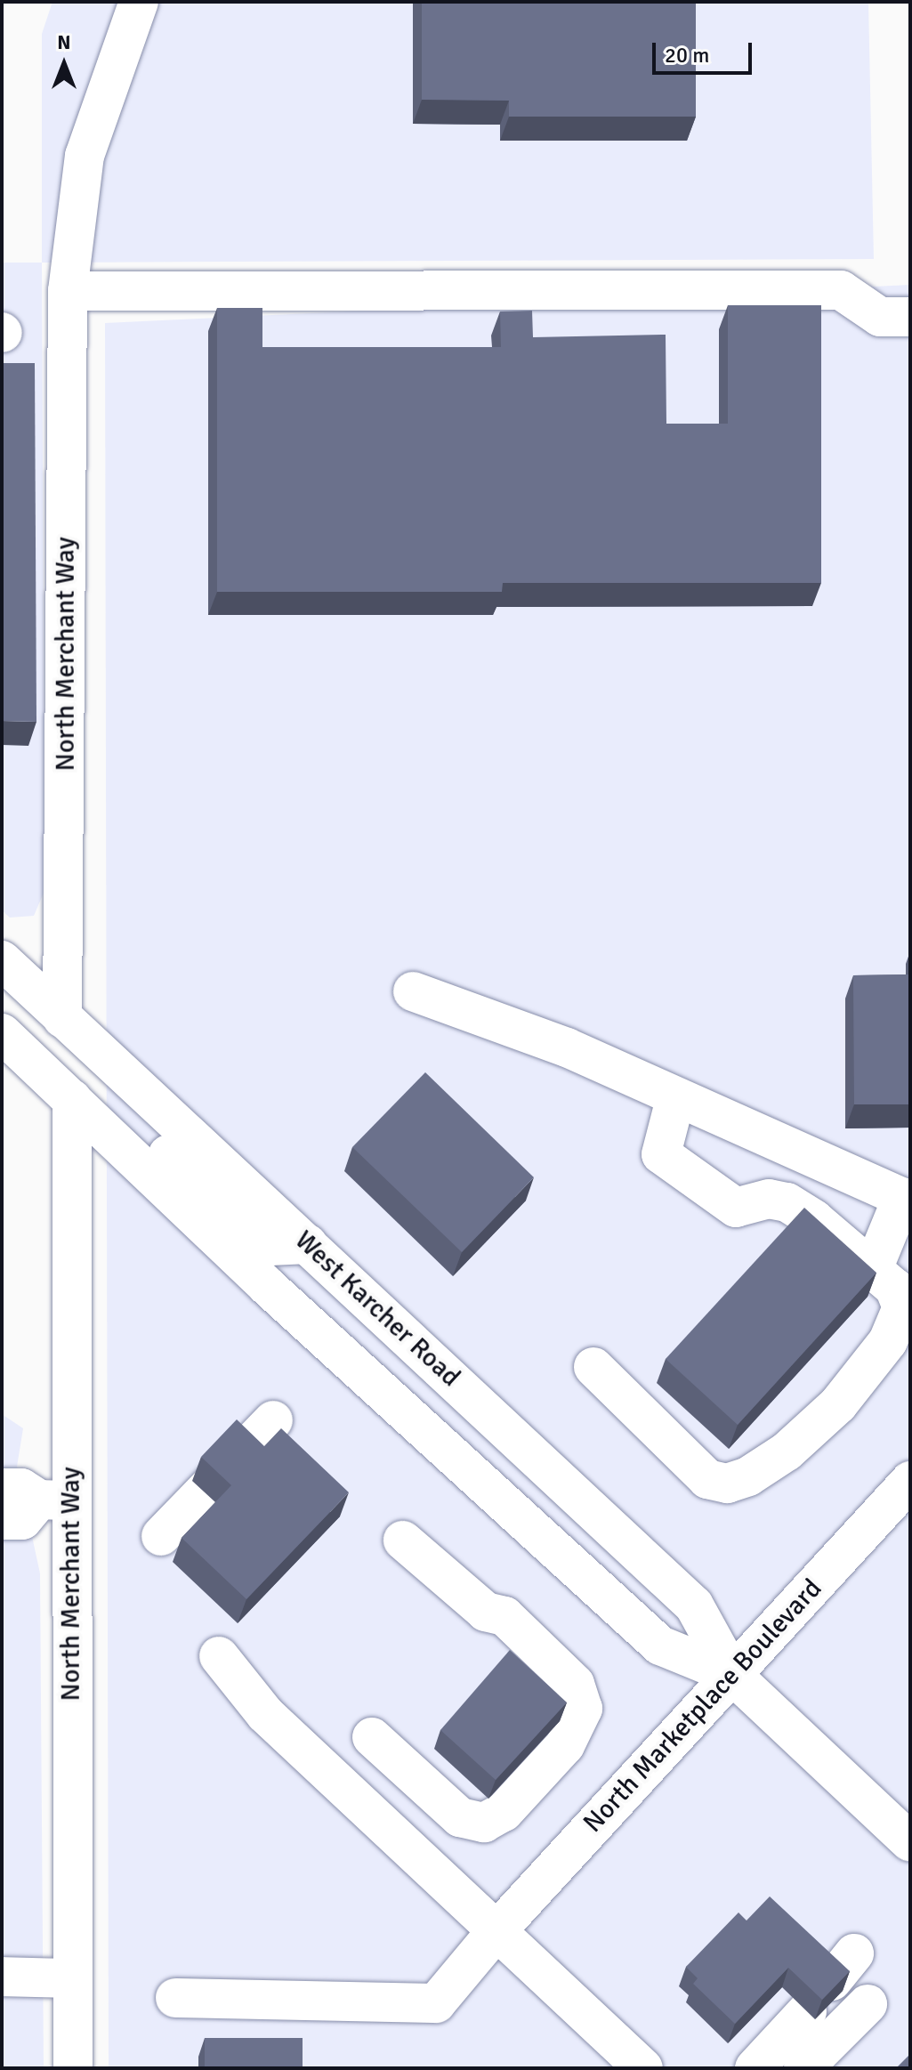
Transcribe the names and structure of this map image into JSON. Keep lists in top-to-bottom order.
{
  "streets": {
    "main road": ["North Merchant Way", "West Karcher Road", "North Marketplace Boulevard"]
  },
  "crossings": [
    ["North Merchant Way", "West Karcher Road"],
    ["West Karcher Road", "North Marketplace Boulevard"]
  ],
  "scale_bar": "20 m",
  "north": "top"
}
